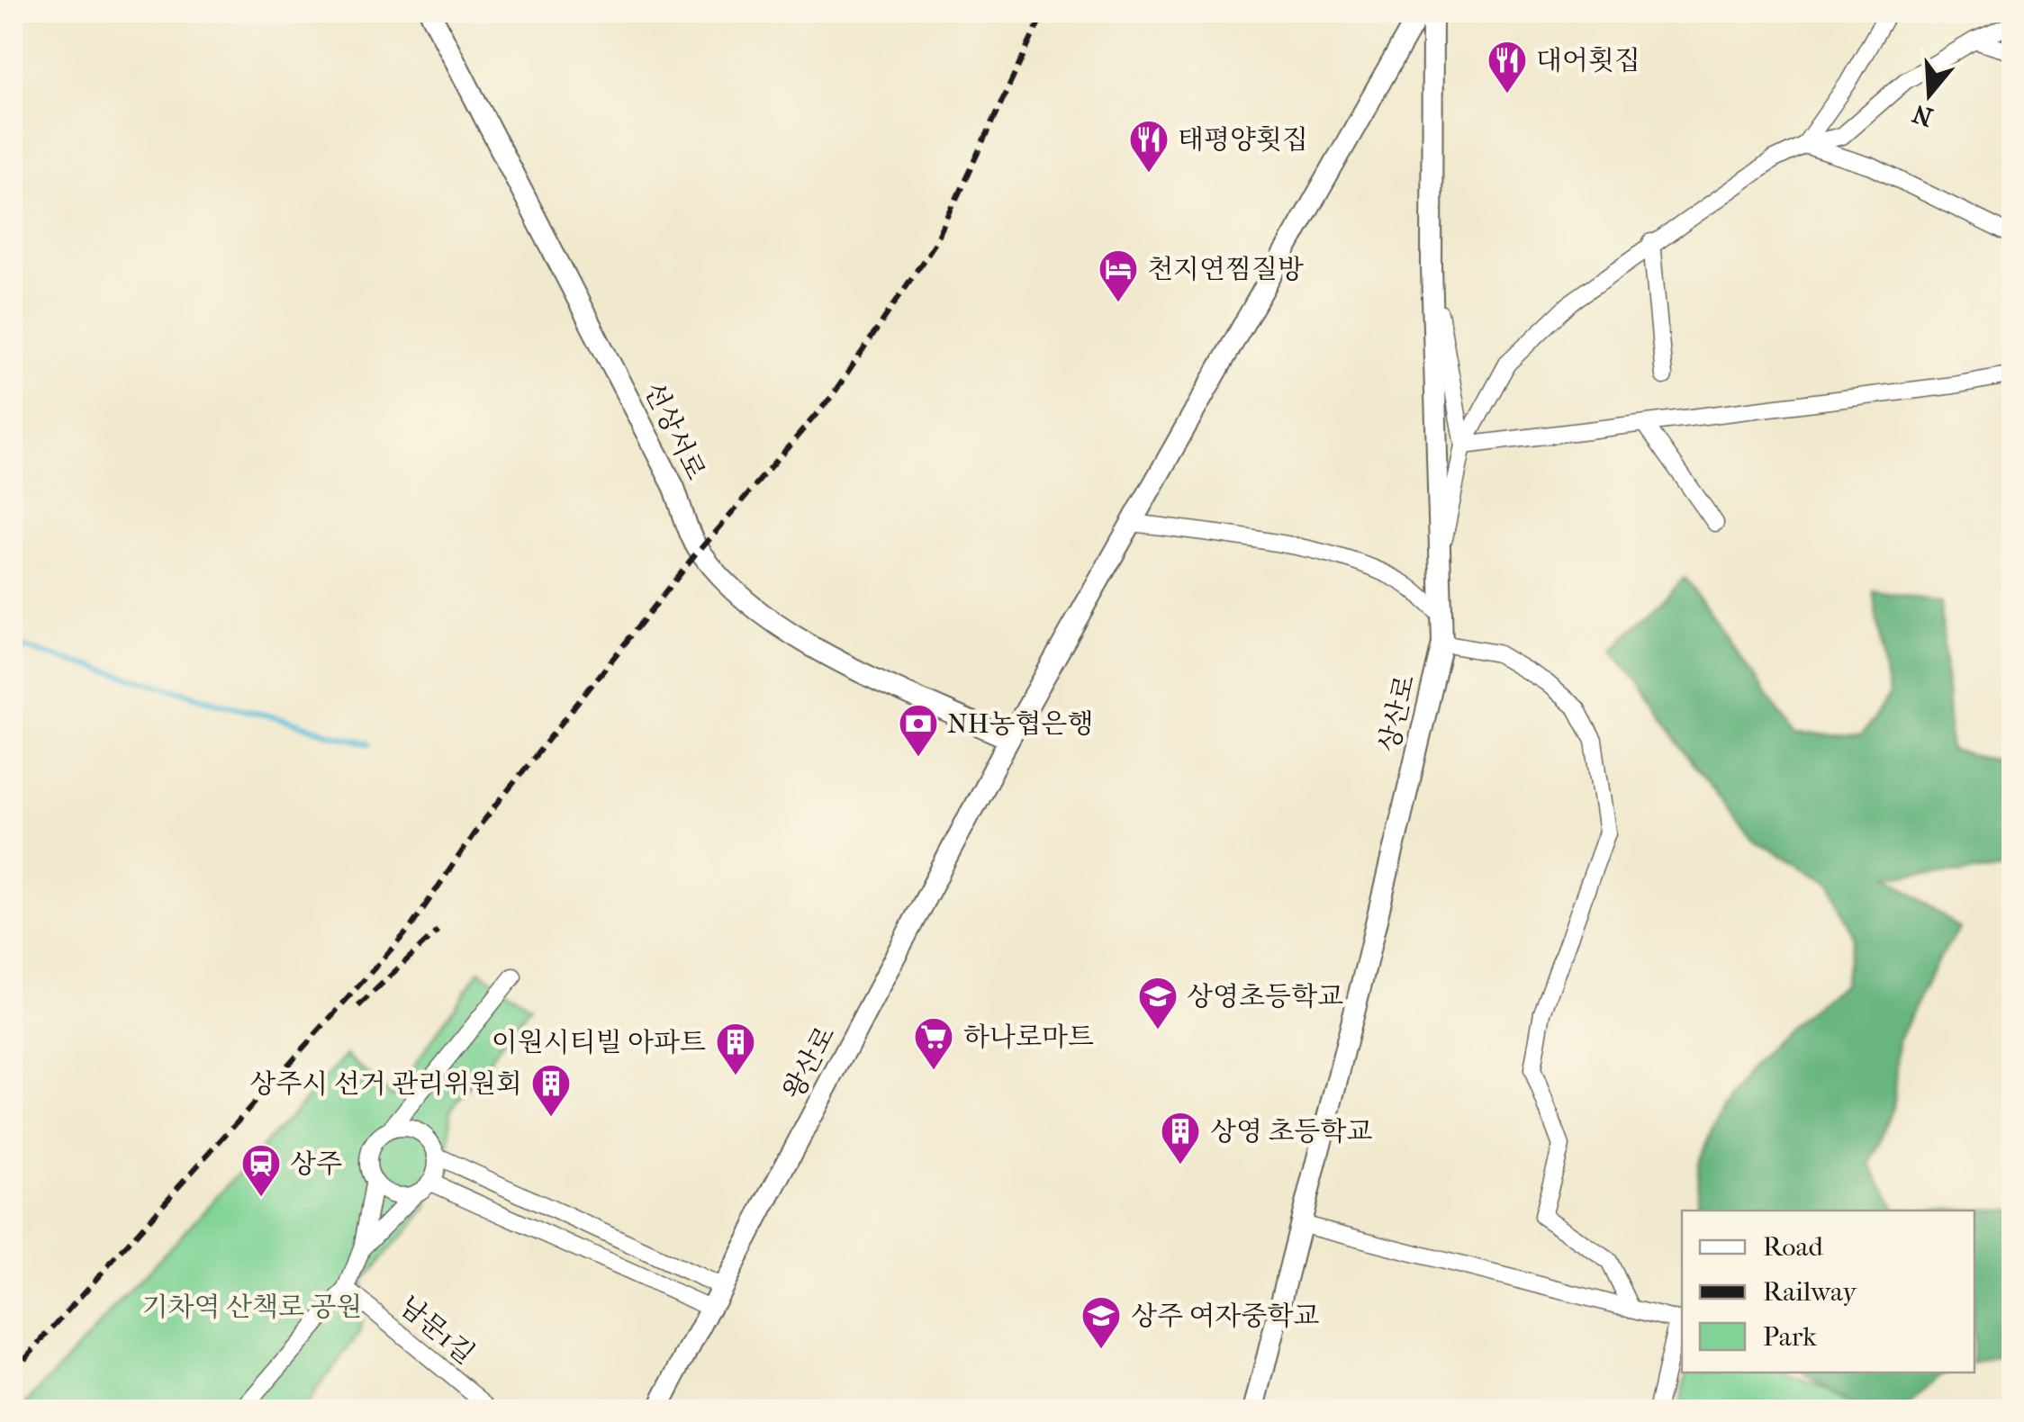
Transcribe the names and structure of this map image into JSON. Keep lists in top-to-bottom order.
{
  "streets": {
    "street": [
      "선상서로",
      "상산로",
      "왕산로",
      "남문1길"
    ]
  },
  "crossings": [
    ["선상서로", "왕산로"]
  ],
  "parks": ["기차역 산책로 공원"],
  "places": {
    "restaurant": ["대어횟집", "태평양횟집"],
    "hotel": ["천지연찜질방"],
    "bank": ["NH농협은행"],
    "school or university": ["상영초등학교", "상주 여자중학교"],
    "supermarket": ["하나로마트"],
    "building": ["이원시티빌 아파트", "상주시 선거 관리위원회", "상영 초등학교"],
    "station": ["상주"]
  },
  "legend": ["Road", "Railway", "Park"],
  "north": "bottom"
}
